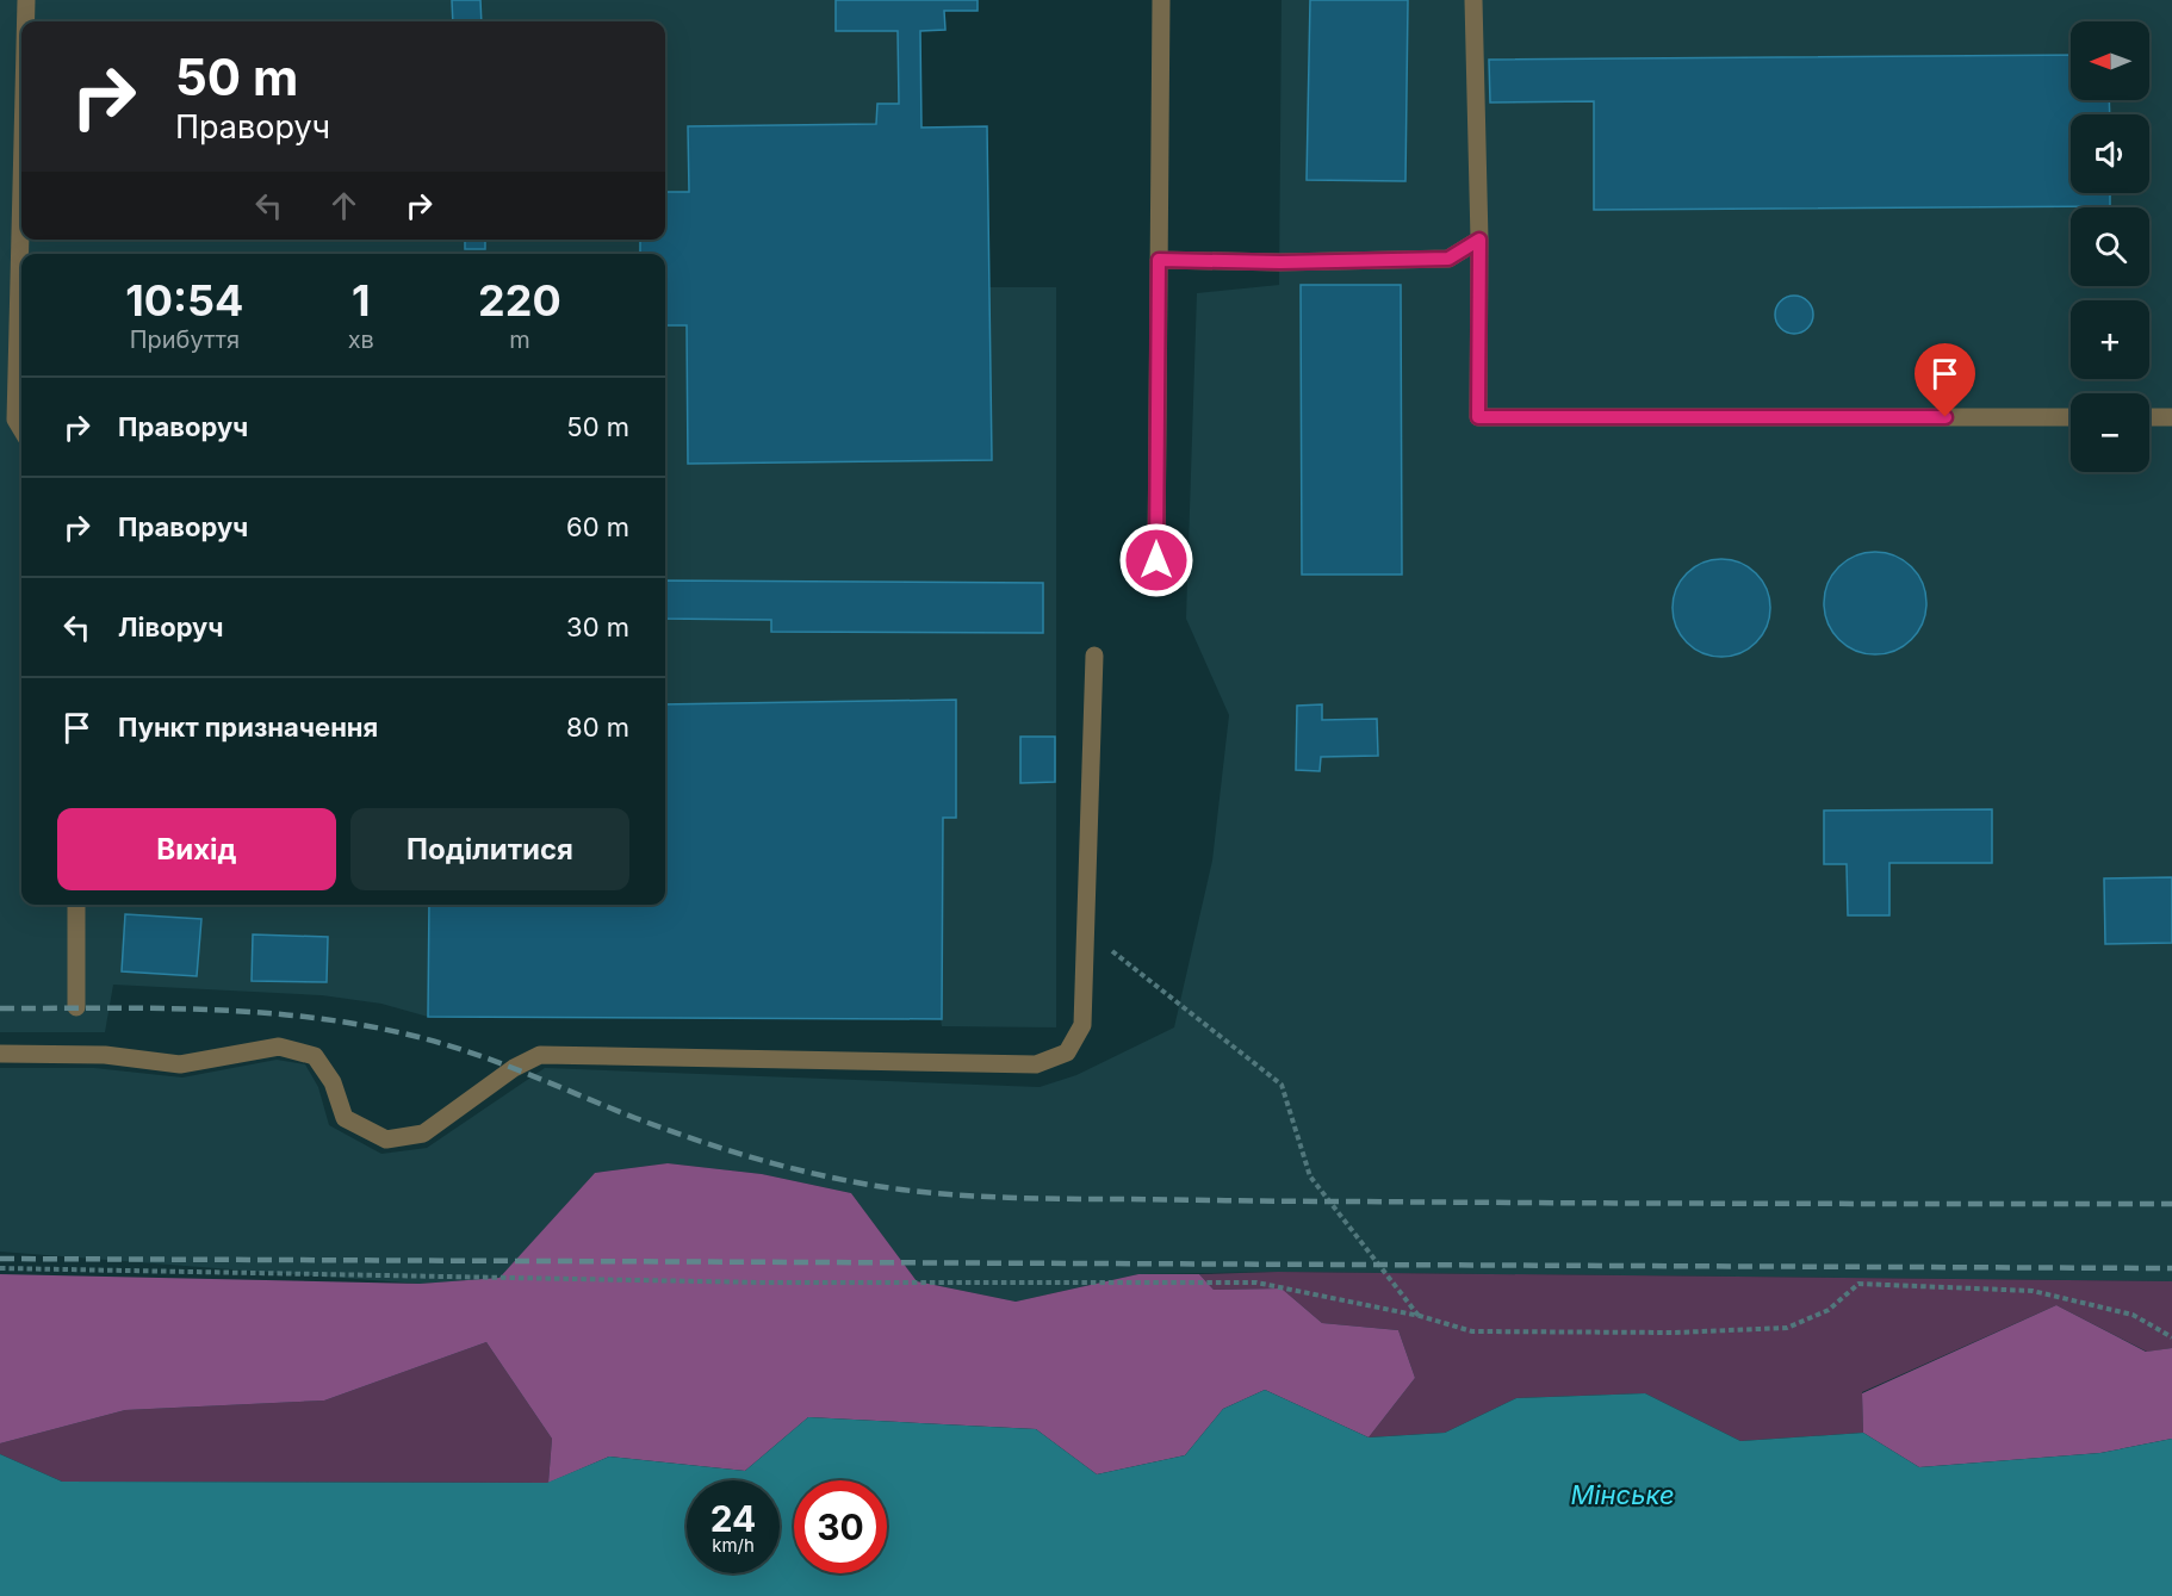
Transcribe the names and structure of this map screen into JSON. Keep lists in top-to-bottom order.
{
  "water": ["Мінське"],
  "north": "left",
  "page": {
    "map_buttons": ["+", "−"],
    "turn": ["50 m", "Праворуч"],
    "eta": [
      "10:54",
      "Прибуття",
      "1",
      "хв",
      "220",
      "m"
    ],
    "list": [
      {
        "name": "Праворуч",
        "value": "50 m"
      },
      {
        "name": "Праворуч",
        "value": "60 m"
      },
      {
        "name": "Ліворуч",
        "value": "30 m"
      },
      {
        "name": "Пункт призначення",
        "value": "80 m"
      }
    ],
    "buttons": ["Вихід", "Поділитися"],
    "speed": "24 km/h",
    "limit": "30"
  }
}
